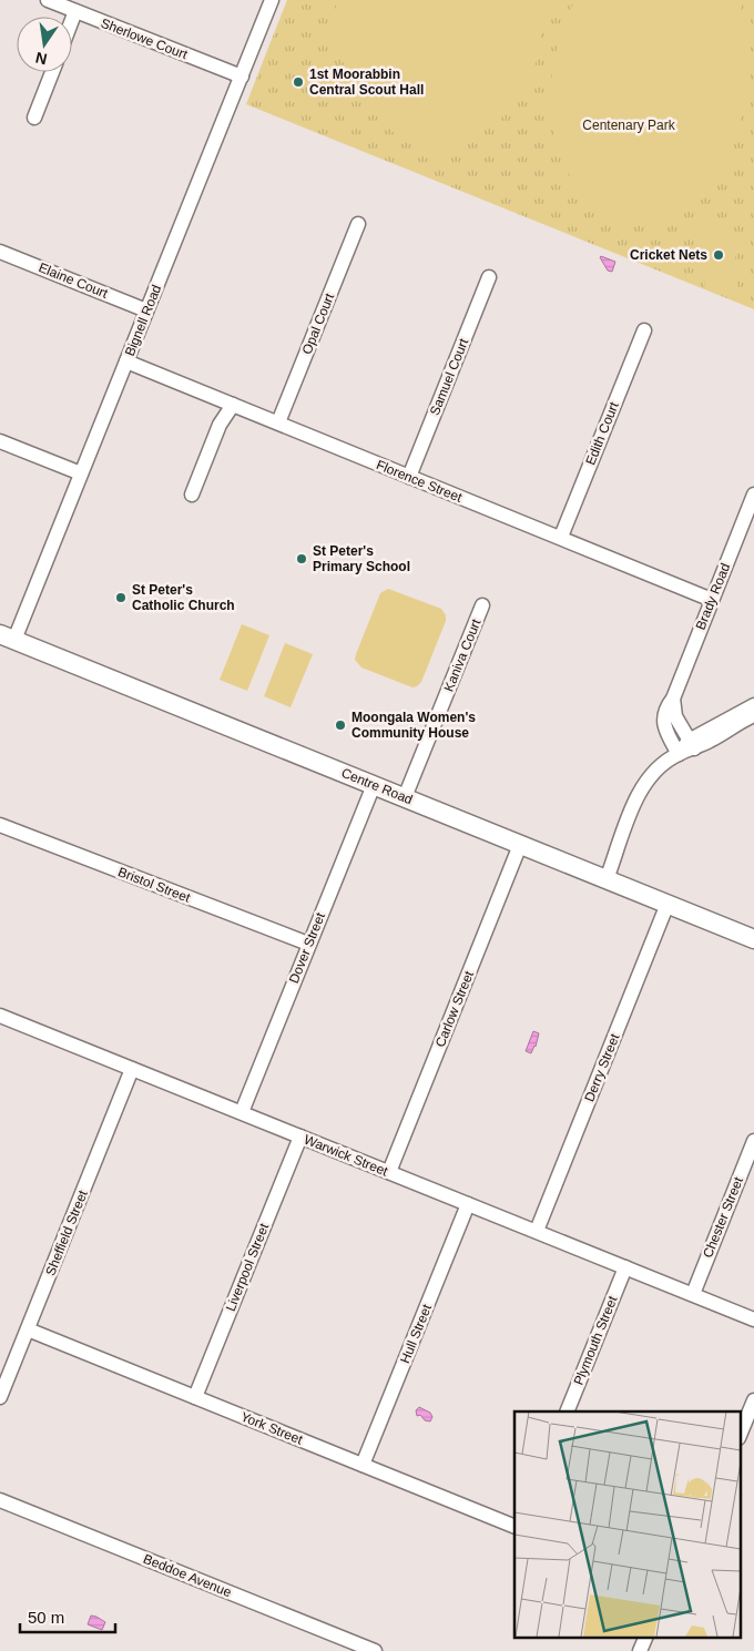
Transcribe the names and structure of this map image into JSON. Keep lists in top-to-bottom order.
{
  "streets": {
    "main road": ["Centre Road"],
    "street": [
      "Sherlowe Court",
      "Elaine Court",
      "Bignell Road",
      "Opal Court",
      "Samuel Court",
      "Edith Court",
      "Florence Street",
      "Brady Road",
      "Kaniva Court",
      "Bristol Street",
      "Dover Street",
      "Carlow Street",
      "Derry Street",
      "Warwick Street",
      "Chester Street",
      "Sheffield Street",
      "Liverpool Street",
      "Hull Street",
      "Plymouth Street",
      "York Street",
      "Beddoe Avenue"
    ]
  },
  "crossings": [
    ["Sherlowe Court", "Bignell Road"],
    ["Elaine Court", "Bignell Road"],
    ["Bignell Road", "Florence Street"],
    ["Bignell Road", "Centre Road"],
    ["Opal Court", "Florence Street"],
    ["Samuel Court", "Florence Street"],
    ["Edith Court", "Florence Street"],
    ["Florence Street", "Brady Road"],
    ["Kaniva Court", "Centre Road"],
    ["Centre Road", "Dover Street"],
    ["Centre Road", "Carlow Street"],
    ["Centre Road", "Derry Street"],
    ["Bristol Street", "Dover Street"],
    ["Dover Street", "Warwick Street"],
    ["Carlow Street", "Warwick Street"],
    ["Derry Street", "Warwick Street"],
    ["Warwick Street", "Chester Street"],
    ["Warwick Street", "Sheffield Street"],
    ["Warwick Street", "Liverpool Street"],
    ["Warwick Street", "Hull Street"],
    ["Warwick Street", "Plymouth Street"],
    ["Sheffield Street", "York Street"],
    ["Liverpool Street", "York Street"],
    ["Hull Street", "York Street"]
  ],
  "parks": ["Centenary Park"],
  "places": [
    "1st Moorabbin Central Scout Hall",
    "Cricket Nets",
    "St Peter's Primary School",
    "St Peter's Catholic Church",
    "Moongala Women's Community House"
  ],
  "scale_bar": "50 m",
  "north": "bottom"
}
